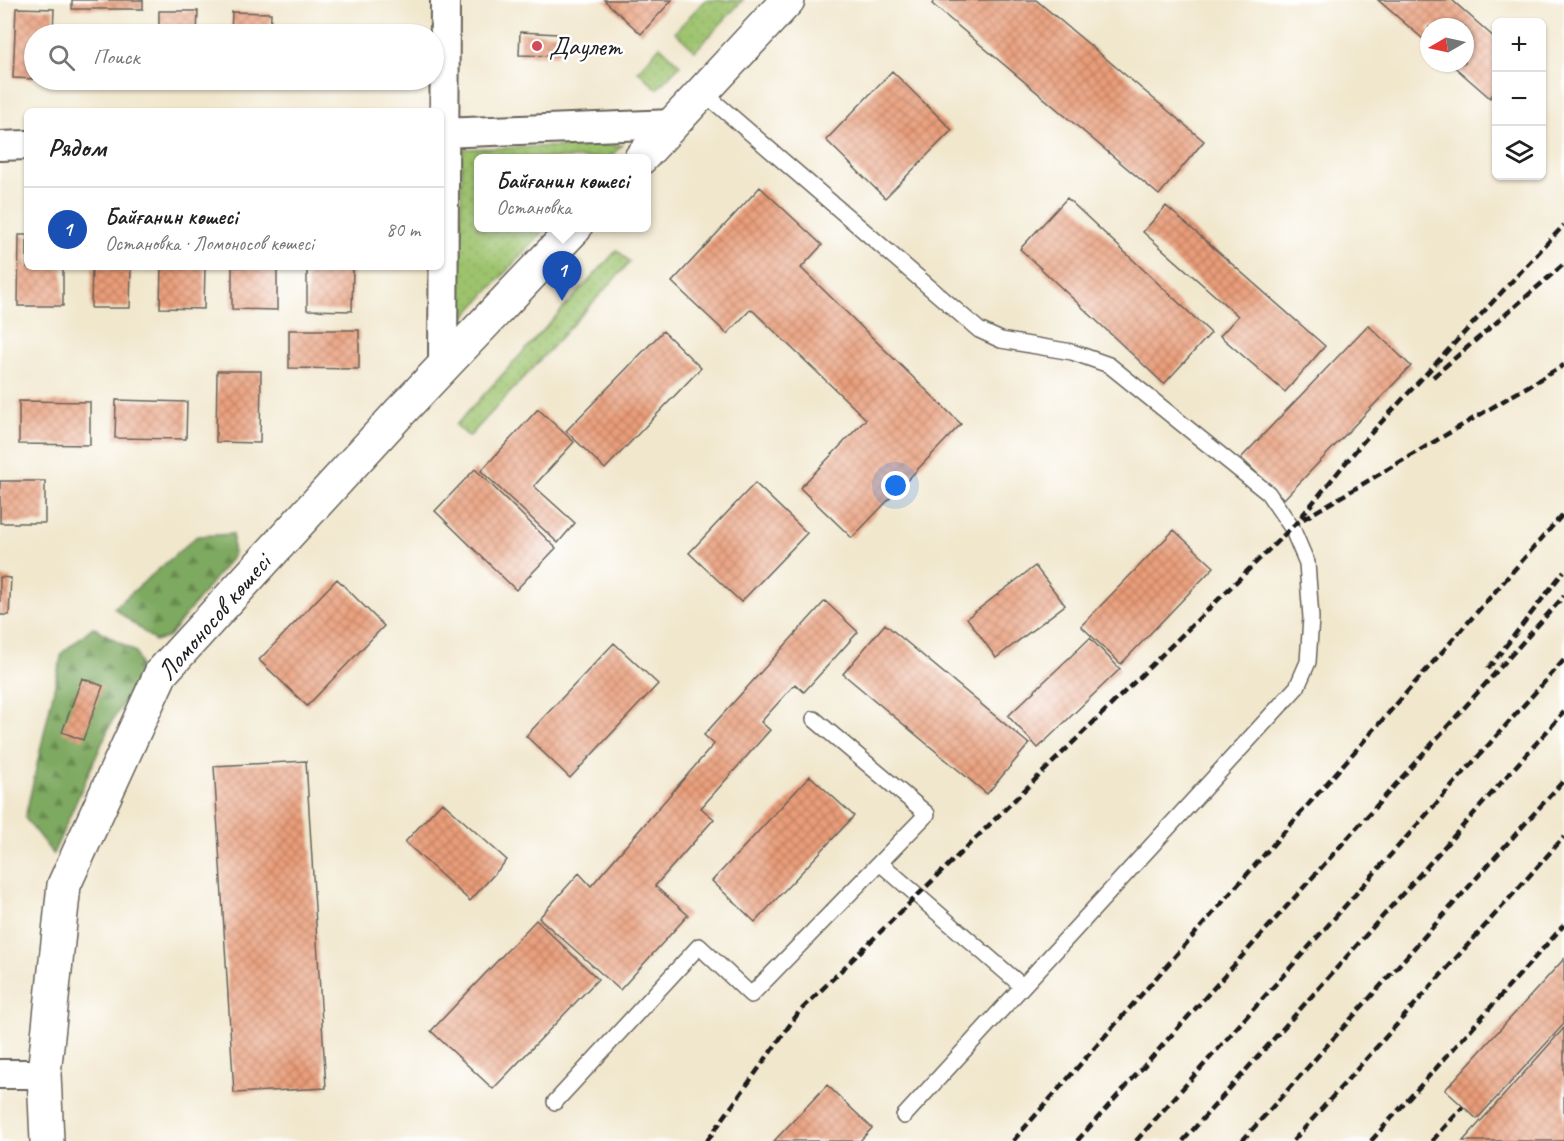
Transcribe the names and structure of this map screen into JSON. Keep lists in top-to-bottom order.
{
  "streets": {
    "street": ["Ломоносов көшесі"]
  },
  "places": ["Даулет"],
  "north": "left",
  "page": {
    "map_buttons": ["+", "−"],
    "search": "Поиск",
    "heading": "Рядом",
    "popup": ["Байғанин көшесі", "Остановка"],
    "list": [
      {
        "mark": "1",
        "name": "Байғанин көшесі",
        "note": "Остановка · Ломоносов көшесі",
        "value": "80 m"
      }
    ],
    "pins": "1"
  }
}
